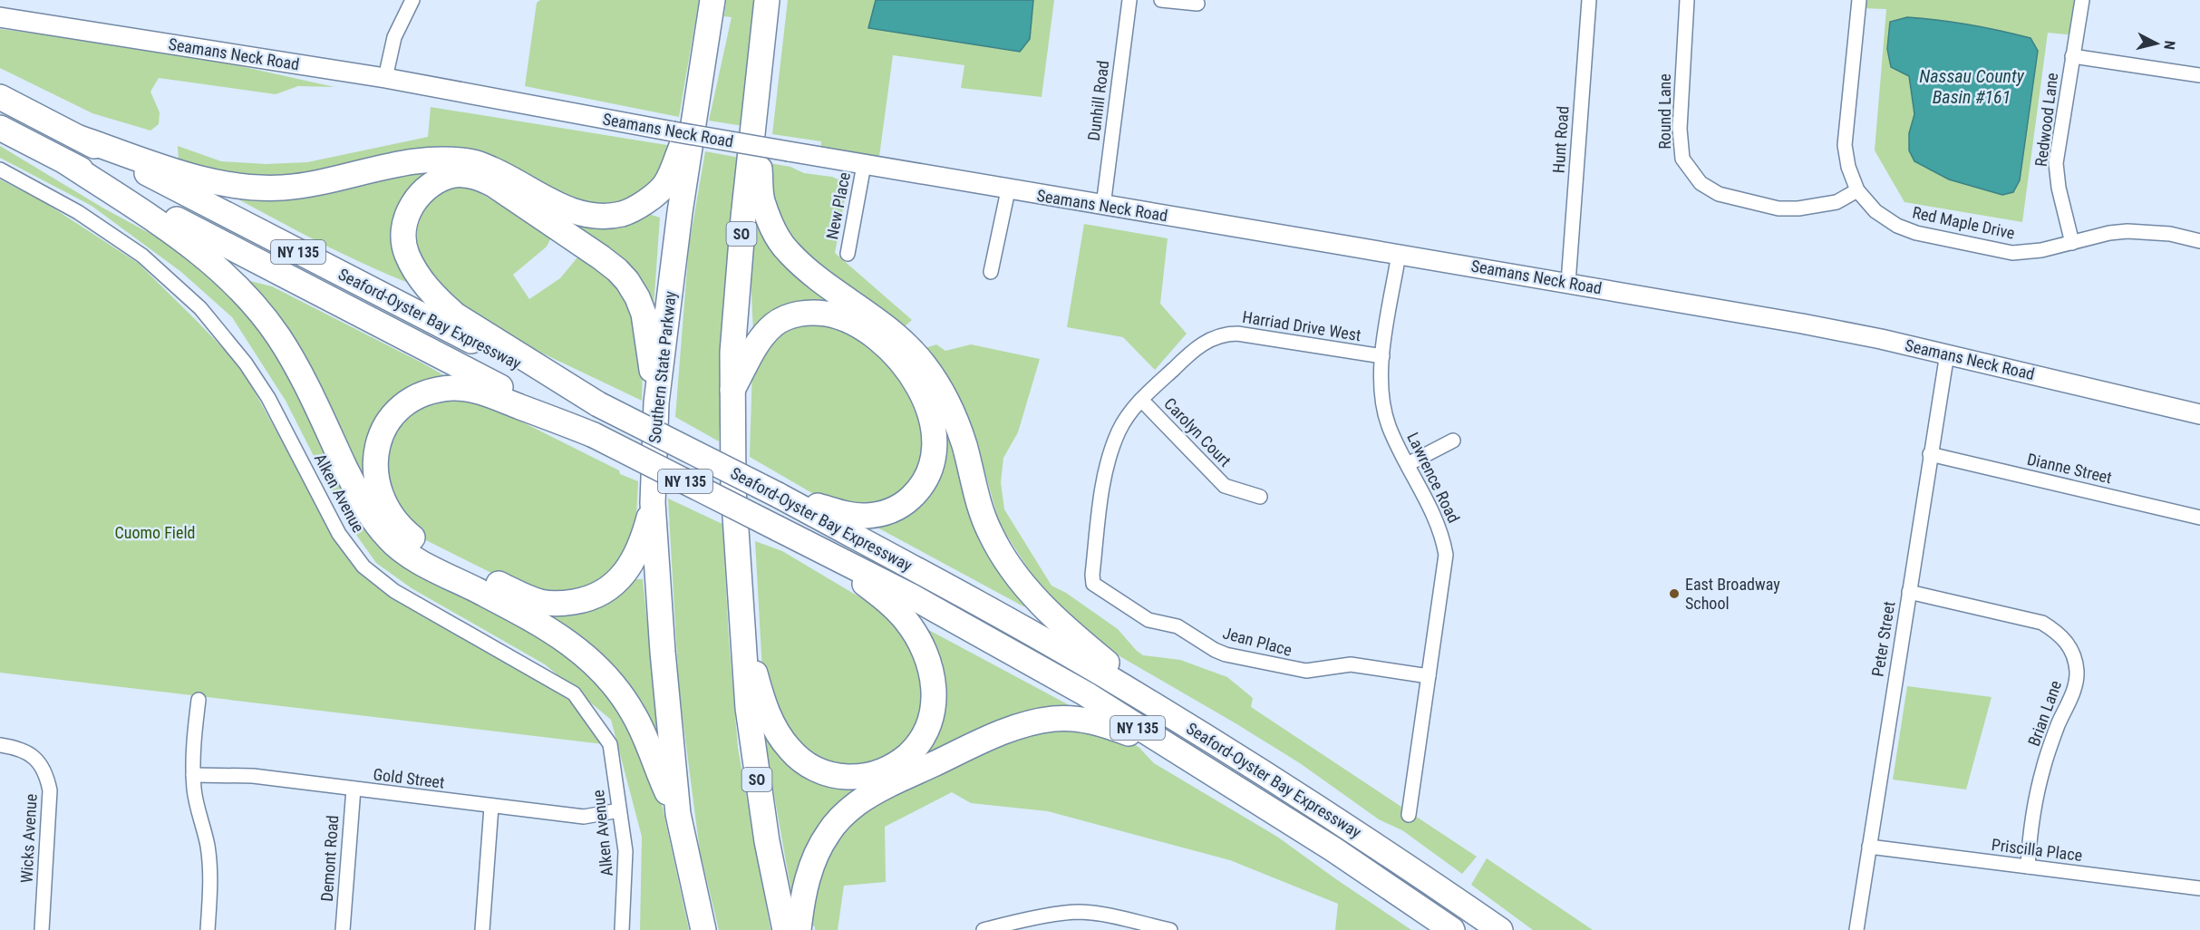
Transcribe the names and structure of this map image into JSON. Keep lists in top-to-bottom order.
{
  "streets": {
    "highway": [
      "SO",
      "NY 135",
      "Seaford-Oyster Bay Expressway",
      "Southern State Parkway"
    ],
    "main road": ["Seamans Neck Road"],
    "street": [
      "Dunhill Road",
      "Round Lane",
      "Redwood Lane",
      "Hunt Road",
      "New Place",
      "Red Maple Drive",
      "Harriad Drive West",
      "Carolyn Court",
      "Dianne Street",
      "Lawrence Road",
      "Alken Avenue",
      "Peter Street",
      "Jean Place",
      "Brian Lane",
      "Gold Street",
      "Wicks Avenue",
      "Priscilla Place",
      "Demont Road"
    ]
  },
  "crossings": [
    ["Seamans Neck Road", "Dunhill Road"],
    ["Seamans Neck Road", "Hunt Road"],
    ["Seamans Neck Road", "New Place"],
    ["Seamans Neck Road", "Lawrence Road"],
    ["Seamans Neck Road", "Peter Street"],
    ["Round Lane", "Red Maple Drive"],
    ["Redwood Lane", "Red Maple Drive"],
    ["Harriad Drive West", "Carolyn Court"],
    ["Harriad Drive West", "Lawrence Road"],
    ["Harriad Drive West", "Jean Place"],
    ["Dianne Street", "Peter Street"],
    ["Lawrence Road", "Jean Place"],
    ["Alken Avenue", "Gold Street"],
    ["Peter Street", "Brian Lane"],
    ["Peter Street", "Priscilla Place"],
    ["Brian Lane", "Priscilla Place"],
    ["Gold Street", "Demont Road"]
  ],
  "water": ["Nassau County Basin #161"],
  "parks": ["Cuomo Field"],
  "places": ["East Broadway School"],
  "north": "right"
}
